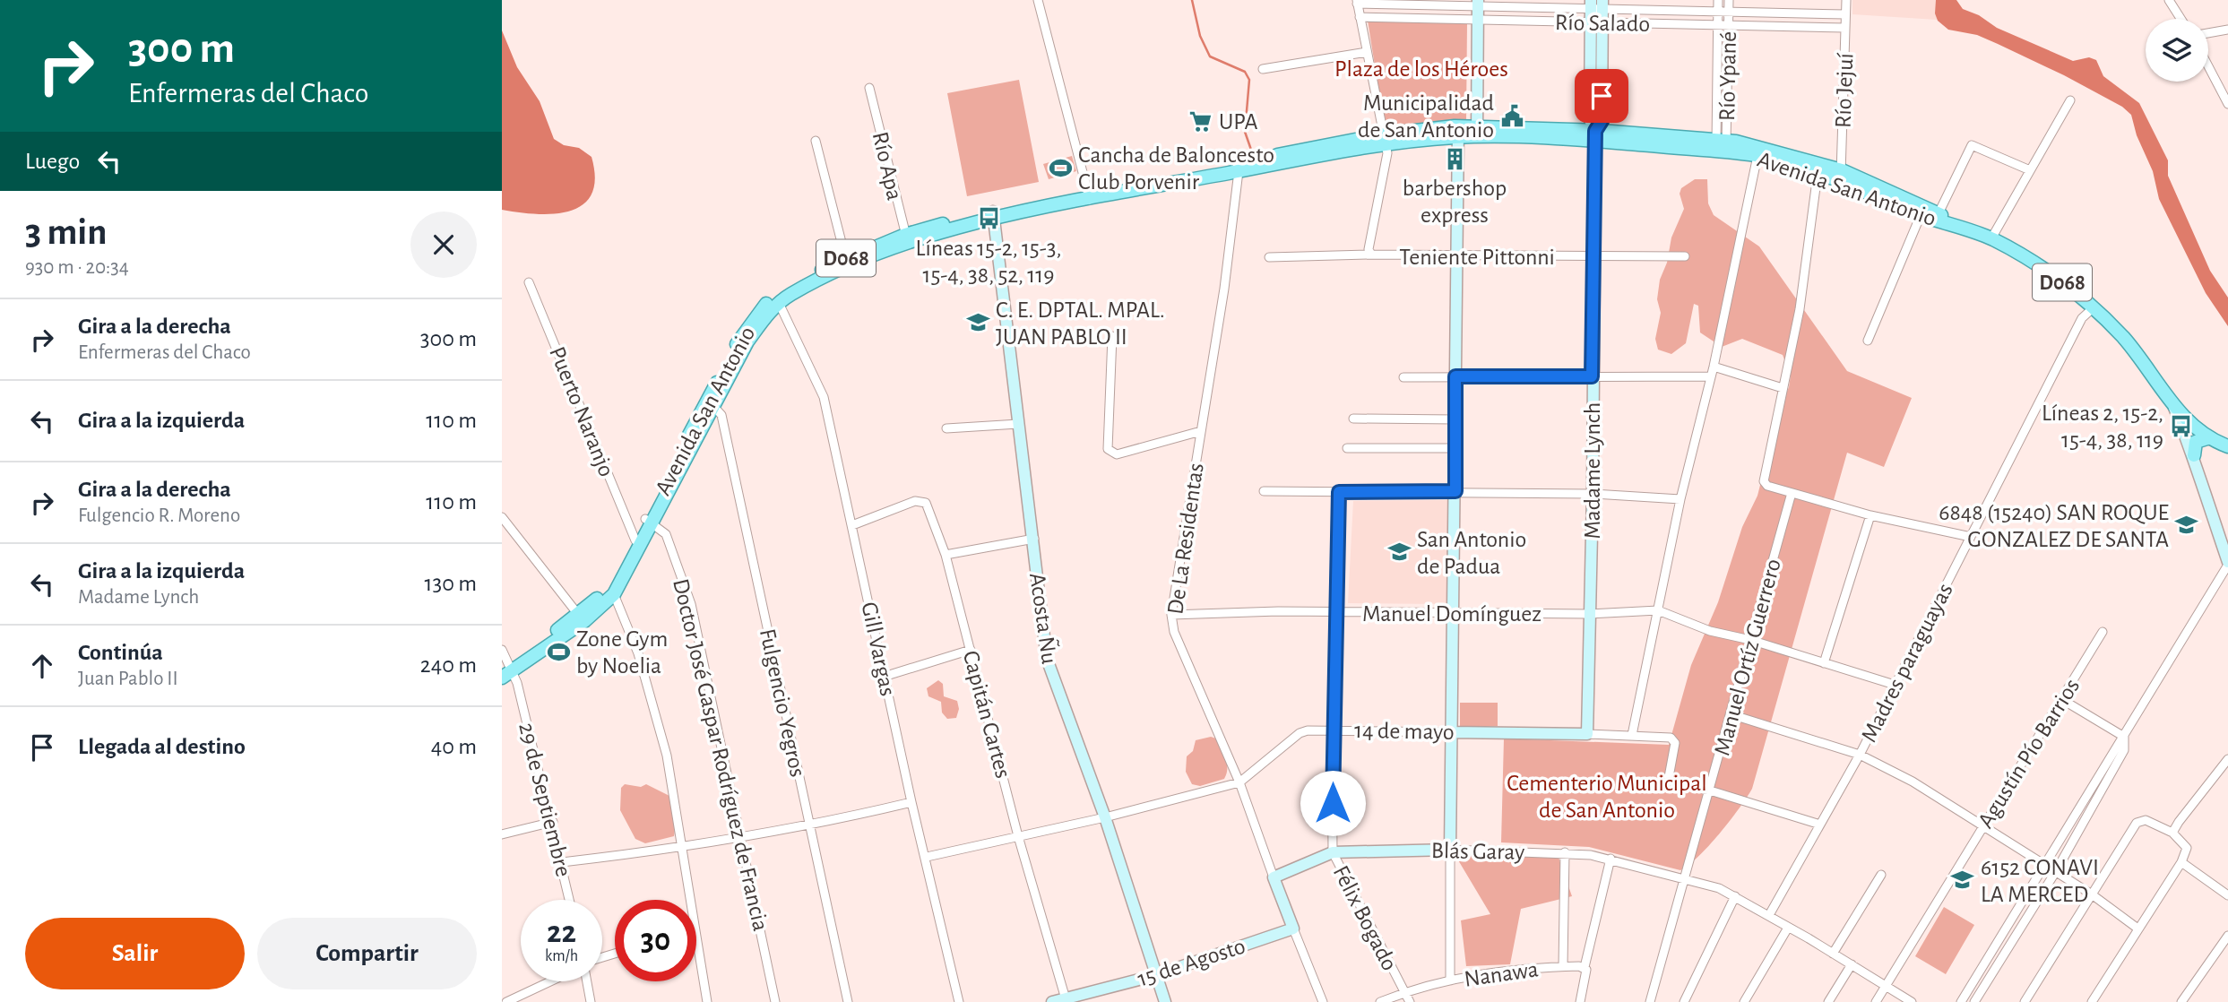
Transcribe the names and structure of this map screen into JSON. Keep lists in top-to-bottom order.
{
  "streets": {
    "main road": ["Avenida San Antonio", "D068"],
    "street": [
      "Río Salado",
      "Río Ypané",
      "Río Jejuí",
      "Río Apa",
      "Teniente Pittonni",
      "Puerto Naranjo",
      "Madame Lynch",
      "De La Residentas",
      "Manuel Domínguez",
      "Acosta Ñu",
      "Gill Vargas",
      "Manuel Ortíz Guerrero",
      "Madres paraguayas",
      "Fulgencio Yegros",
      "Capitán Cartes",
      "14 de mayo",
      "Agustín Pío Barrios",
      "Doctor José Gaspar Rodríguez de Francia",
      "29 de Septiembre",
      "Blás Garay",
      "Félix Bogado",
      "15 de Agosto",
      "Nanawa"
    ]
  },
  "crossings": [
    ["Río Salado", "Río Ypané"],
    ["Río Salado", "Río Jejuí"],
    ["Río Salado", "Madame Lynch"],
    ["Río Ypané", "Avenida San Antonio"],
    ["Río Jejuí", "Avenida San Antonio"],
    ["Río Apa", "Avenida San Antonio"],
    ["Avenida San Antonio", "Puerto Naranjo"],
    ["Avenida San Antonio", "Madame Lynch"],
    ["Avenida San Antonio", "De La Residentas"],
    ["Avenida San Antonio", "Acosta Ñu"],
    ["Avenida San Antonio", "Gill Vargas"],
    ["Avenida San Antonio", "Madres paraguayas"],
    ["Avenida San Antonio", "Fulgencio Yegros"],
    ["Avenida San Antonio", "Doctor José Gaspar Rodríguez de Francia"],
    ["Avenida San Antonio", "29 de Septiembre"],
    ["Teniente Pittonni", "Madame Lynch"],
    ["Madame Lynch", "Manuel Domínguez"],
    ["Madame Lynch", "14 de mayo"],
    ["De La Residentas", "Manuel Domínguez"],
    ["De La Residentas", "14 de mayo"],
    ["De La Residentas", "Blás Garay"],
    ["De La Residentas", "15 de Agosto"],
    ["Manuel Domínguez", "Félix Bogado"],
    ["Acosta Ñu", "14 de mayo"],
    ["Acosta Ñu", "15 de Agosto"],
    ["Gill Vargas", "Capitán Cartes"],
    ["Gill Vargas", "14 de mayo"],
    ["Manuel Ortíz Guerrero", "14 de mayo"],
    ["Manuel Ortíz Guerrero", "Blás Garay"],
    ["Madres paraguayas", "Blás Garay"],
    ["Capitán Cartes", "14 de mayo"],
    ["Capitán Cartes", "15 de Agosto"],
    ["14 de mayo", "Félix Bogado"],
    ["Agustín Pío Barrios", "Blás Garay"],
    ["Blás Garay", "Félix Bogado"],
    ["Félix Bogado", "Nanawa"]
  ],
  "parks": ["Plaza de los Héroes", "Cementerio Municipal de San Antonio"],
  "places": {
    "public building": ["Municipalidad de San Antonio"],
    "supermarket": ["UPA"],
    "building": ["barbershop express"],
    "sports": ["Cancha de Baloncesto Club Porvenir", "Zone Gym by Noelia"],
    "bus stop": ["Líneas 15-2, 15-3, 15-4, 38, 52, 119", "Líneas 2, 15-2, 15-4, 38, 119"],
    "school or university": [
      "C. E. DPTAL. MPAL. JUAN PABLO II",
      "6848 (15240) SAN ROQUE GONZALEZ DE SANTA",
      "San Antonio de Padua",
      "6152 CONAVI LA MERCED"
    ]
  },
  "page": {
    "turn": ["300 m", "Enfermeras del Chaco"],
    "then": "Luego",
    "heading": ["3 min", "930 m · 20:34"],
    "list": [
      {
        "name": "Gira a la derecha",
        "note": "Enfermeras del Chaco",
        "value": "300 m"
      },
      {
        "name": "Gira a la izquierda",
        "value": "110 m"
      },
      {
        "name": "Gira a la derecha",
        "note": "Fulgencio R. Moreno",
        "value": "110 m"
      },
      {
        "name": "Gira a la izquierda",
        "note": "Madame Lynch",
        "value": "130 m"
      },
      {
        "name": "Continúa",
        "note": "Juan Pablo II",
        "value": "240 m"
      },
      {
        "name": "Llegada al destino",
        "value": "40 m"
      }
    ],
    "speed": "22 km/h",
    "limit": "30",
    "buttons": ["Salir", "Compartir"]
  }
}
